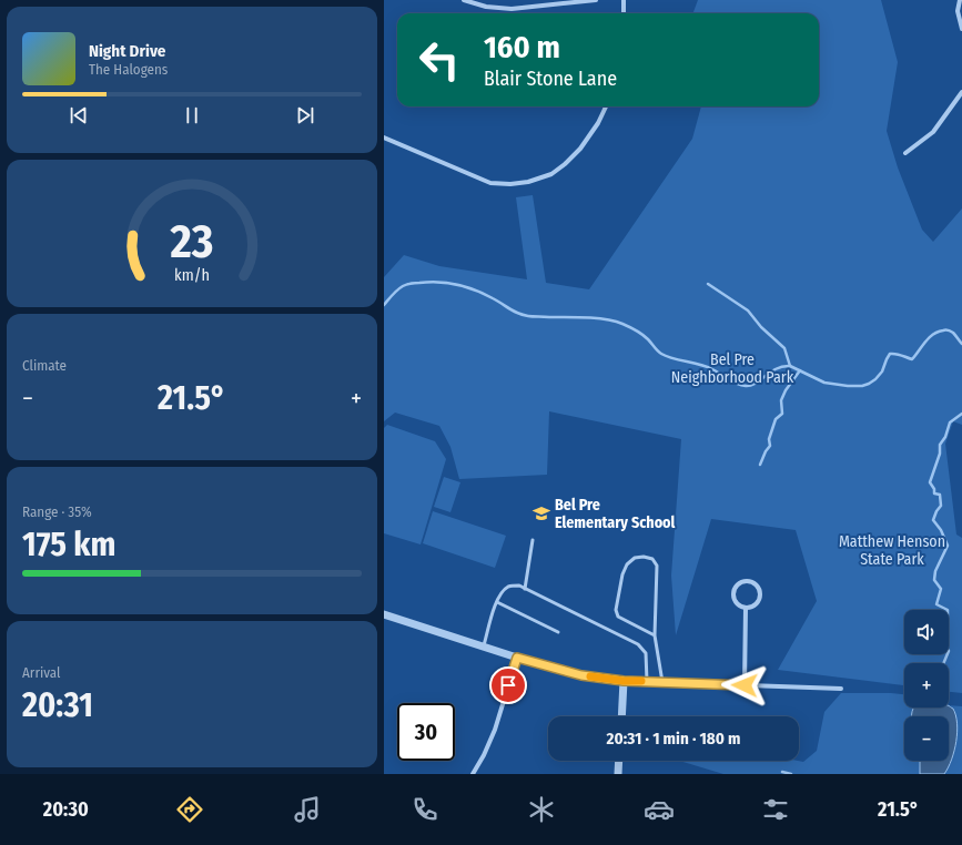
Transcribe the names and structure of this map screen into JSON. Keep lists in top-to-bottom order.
{
  "parks": ["Bel Pre Neighborhood Park", "Matthew Henson State Park"],
  "places": {
    "school or university": ["Bel Pre Elementary School"]
  },
  "page": {
    "turn": ["160 m", "Blair Stone Lane"],
    "song": ["Night Drive", "The Halogens"],
    "tile": [
      "Climate",
      ["Range · 35%", "175 km"],
      ["Arrival", "20:31"]
    ],
    "heat": ["−", "21.5°", "+"],
    "map_buttons": ["+", "−"],
    "limit": "30",
    "trip": "20:31 · 1 min · 180 m",
    "tabs": ["20:30", "21.5°"],
    "gauge": ["23", "km/h"]
  }
}
